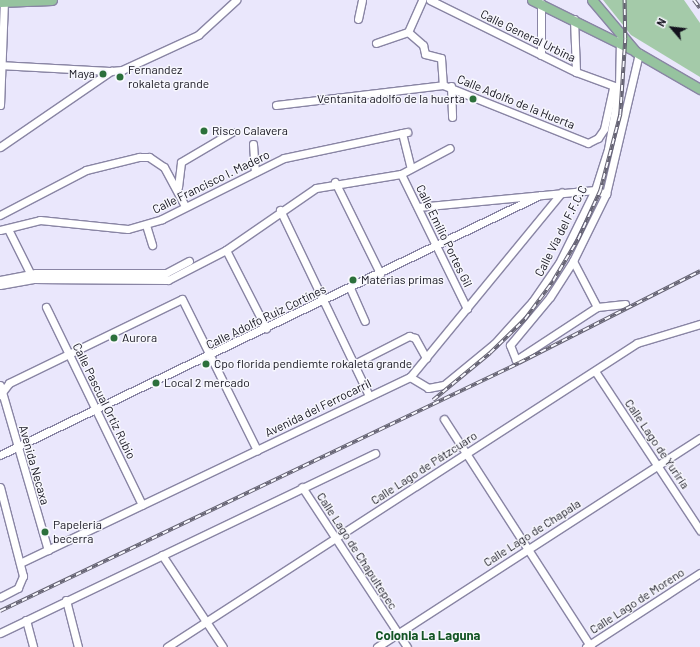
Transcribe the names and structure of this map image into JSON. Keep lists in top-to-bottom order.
{
  "streets": {
    "street": [
      "Calle General Urbina",
      "Calle Adolfo de la Huerta",
      "Calle Francisco I. Madero",
      "Calle Vía del F.F.C.C",
      "Calle Emilio Portes Gil",
      "Calle Adolfo Ruiz Cortínes",
      "Calle Pascual Ortiz Rubio",
      "Avenida del Ferrocarril",
      "Calle Lago de Yuriria",
      "Avenida Necaxa",
      "Calle Lago de Pátzcuaro",
      "Calle Lago de Chapala",
      "Calle Lago de Chapultepec",
      "Calle Lago de Moreno"
    ]
  },
  "crossings": [
    ["Calle General Urbina", "Calle Adolfo de la Huerta"],
    ["Calle General Urbina", "Calle Vía del F.F.C.C"],
    ["Calle Adolfo de la Huerta", "Calle Vía del F.F.C.C"],
    ["Calle Vía del F.F.C.C", "Avenida del Ferrocarril"],
    ["Calle Emilio Portes Gil", "Calle Adolfo Ruiz Cortínes"],
    ["Calle Emilio Portes Gil", "Avenida del Ferrocarril"],
    ["Calle Adolfo Ruiz Cortínes", "Calle Pascual Ortiz Rubio"],
    ["Calle Adolfo Ruiz Cortínes", "Avenida Necaxa"],
    ["Calle Pascual Ortiz Rubio", "Avenida del Ferrocarril"],
    ["Avenida del Ferrocarril", "Avenida Necaxa"],
    ["Calle Lago de Yuriria", "Calle Lago de Pátzcuaro"],
    ["Calle Lago de Yuriria", "Calle Lago de Chapala"],
    ["Calle Lago de Pátzcuaro", "Calle Lago de Chapultepec"],
    ["Calle Lago de Chapala", "Calle Lago de Chapultepec"]
  ],
  "districts": ["Colonia La Laguna"],
  "places": [
    "Maya",
    "Fernandez rokaleta grande",
    "Ventanita adolfo de la huerta",
    "Risco Calavera",
    "Materias primas",
    "Aurora",
    "Cpo florida pendiemte rokaleta grande",
    "Local 2 mercado",
    "Papeleria becerra"
  ],
  "north": "top left"
}
